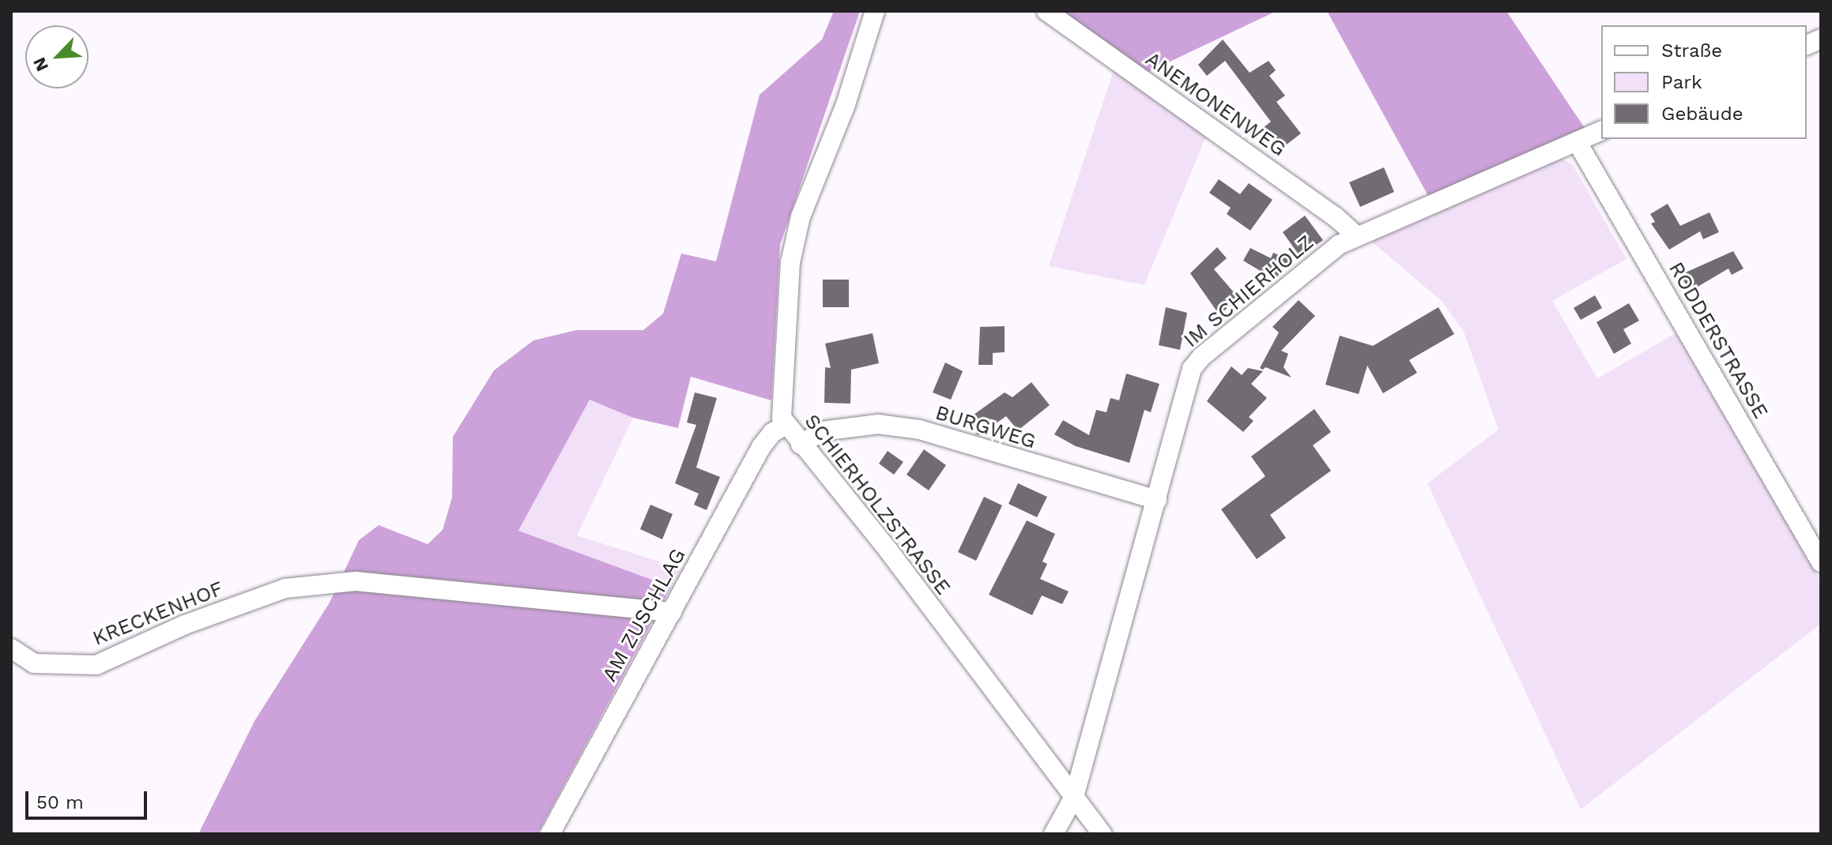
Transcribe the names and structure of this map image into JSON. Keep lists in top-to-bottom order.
{
  "streets": {
    "street": [
      "ANEMONENWEG",
      "IM SCHIERHOLZ",
      "RODDERSTRASSE",
      "BURGWEG",
      "SCHIERHOLZSTRASSE",
      "KRECKENHOF",
      "AM ZUSCHLAG"
    ]
  },
  "crossings": [
    ["ANEMONENWEG", "IM SCHIERHOLZ"],
    ["IM SCHIERHOLZ", "RODDERSTRASSE"],
    ["IM SCHIERHOLZ", "BURGWEG"],
    ["IM SCHIERHOLZ", "SCHIERHOLZSTRASSE"],
    ["BURGWEG", "SCHIERHOLZSTRASSE"],
    ["SCHIERHOLZSTRASSE", "AM ZUSCHLAG"],
    ["KRECKENHOF", "AM ZUSCHLAG"]
  ],
  "legend": ["Straße", "Park", "Gebäude"],
  "scale_bar": "50 m",
  "north": "bottom left"
}
